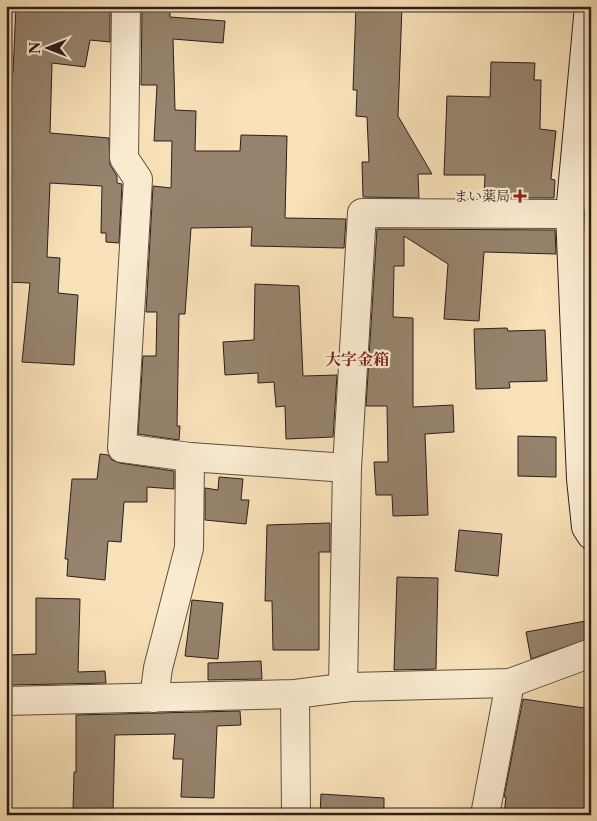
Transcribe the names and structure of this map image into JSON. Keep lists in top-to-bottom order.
{
  "districts": ["大字金箱"],
  "places": {
    "health": ["まい薬局"]
  },
  "north": "left"
}
